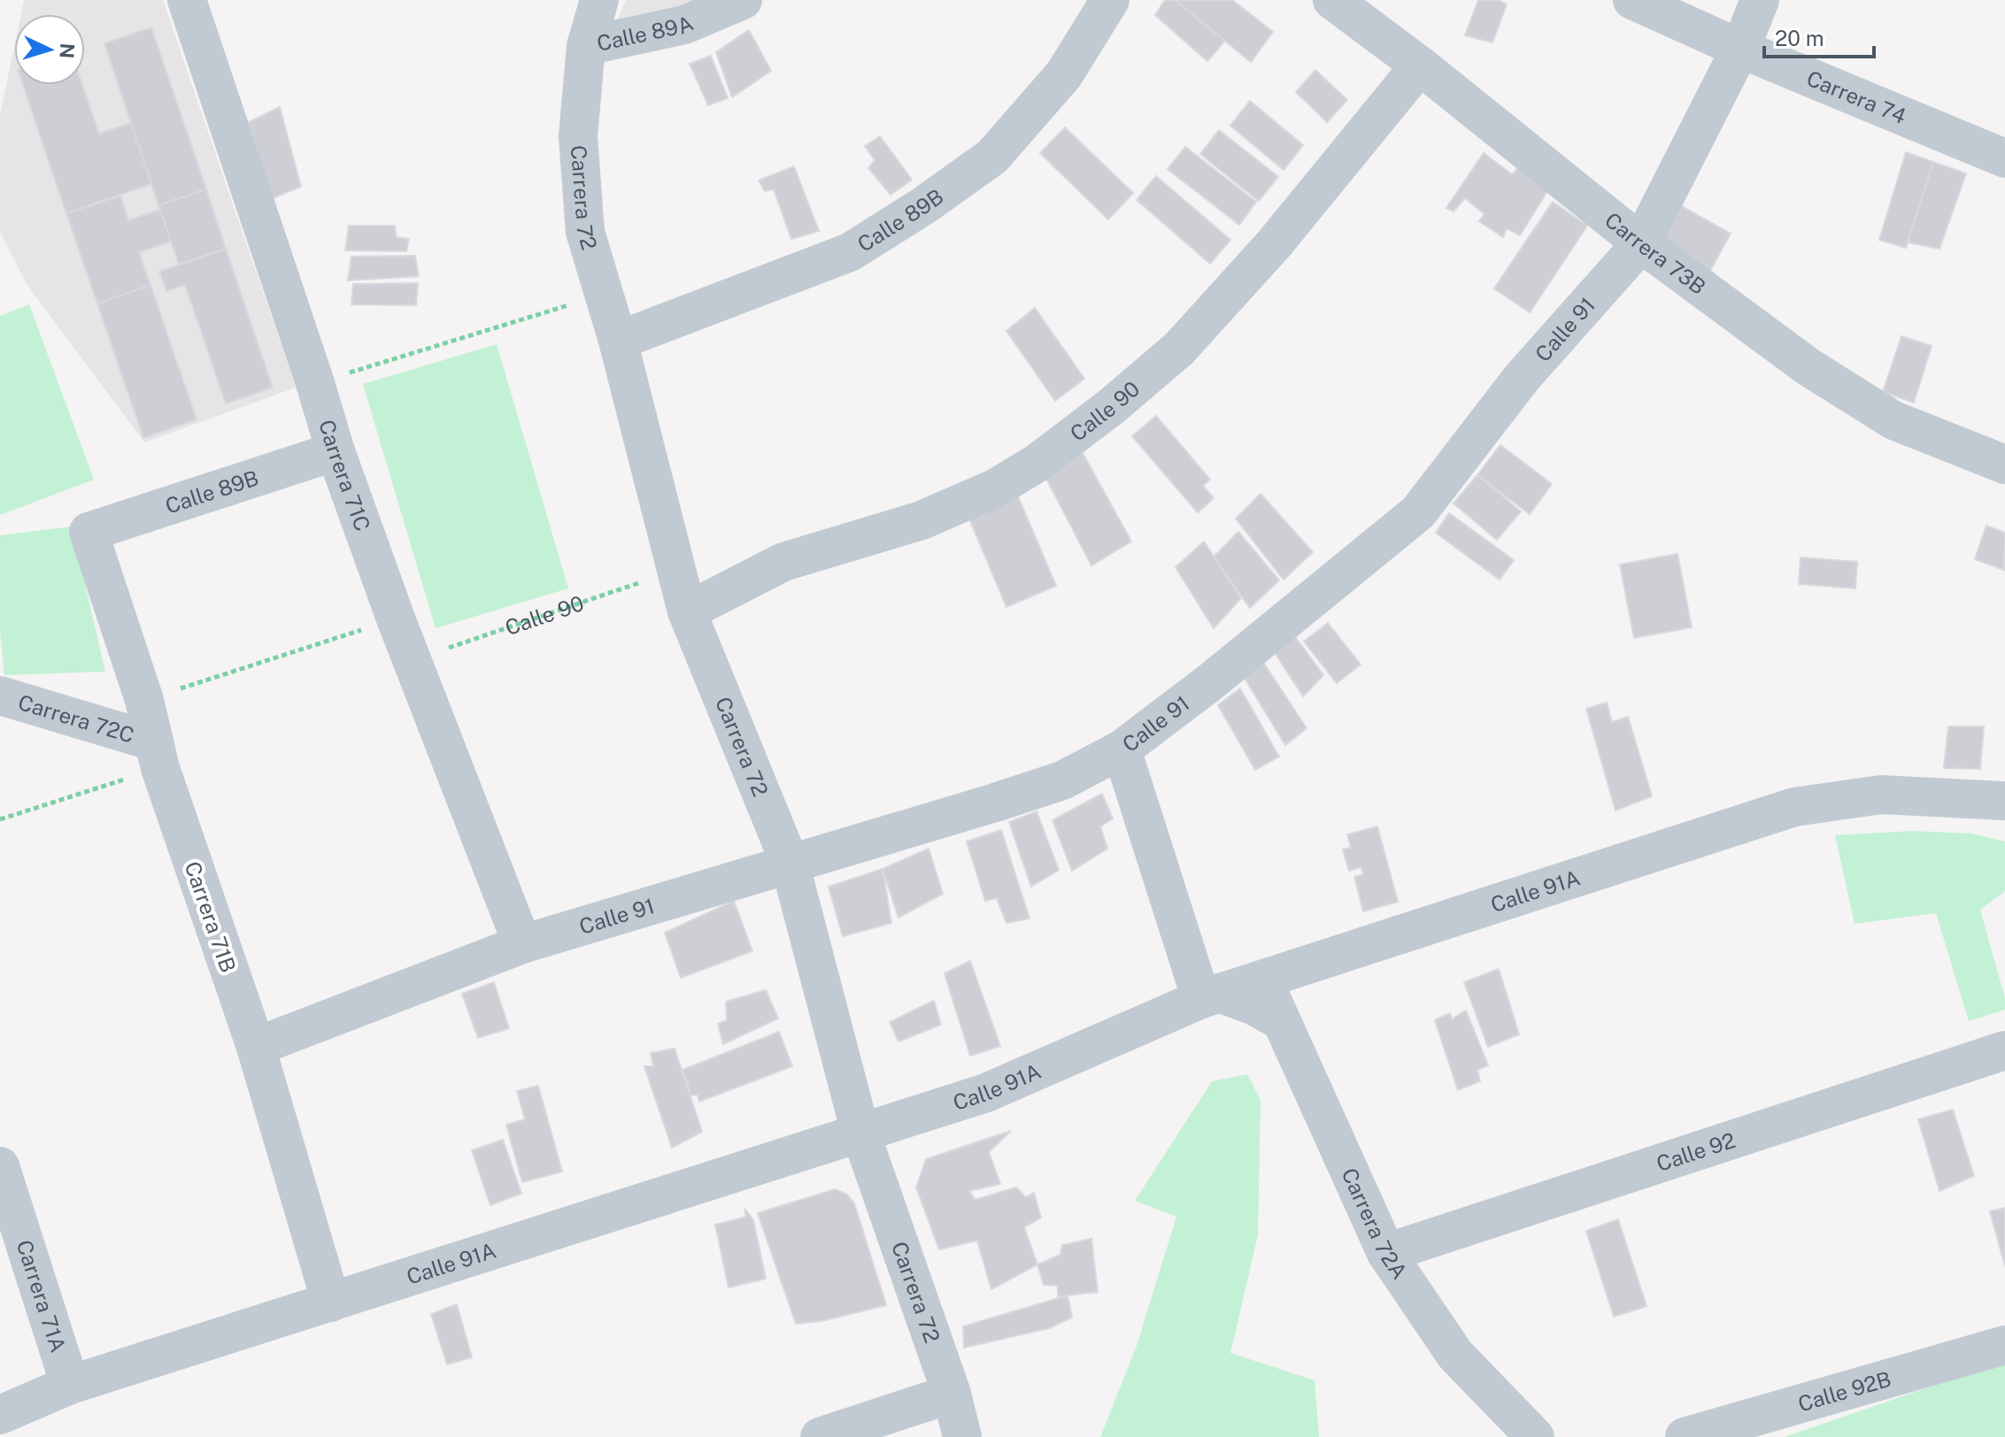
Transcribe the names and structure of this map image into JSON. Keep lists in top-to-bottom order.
{
  "streets": {
    "street": [
      "Calle 89A",
      "Carrera 74",
      "Carrera 72",
      "Calle 89B",
      "Carrera 73B",
      "Calle 91",
      "Calle 90",
      "Carrera 71C",
      "Carrera 72C",
      "Calle 91A",
      "Carrera 71B",
      "Calle 92",
      "Carrera 72A",
      "Carrera 71A",
      "Calle 92B"
    ]
  },
  "crossings": [
    ["Calle 89A", "Carrera 72"],
    ["Carrera 74", "Calle 91"],
    ["Carrera 72", "Calle 89B"],
    ["Carrera 72", "Calle 91"],
    ["Carrera 72", "Calle 90"],
    ["Carrera 72", "Calle 91A"],
    ["Calle 89B", "Carrera 71C"],
    ["Calle 89B", "Carrera 71B"],
    ["Carrera 73B", "Calle 91"],
    ["Carrera 73B", "Calle 90"],
    ["Calle 91", "Carrera 71C"],
    ["Calle 91", "Carrera 71B"],
    ["Calle 90", "Carrera 71C"],
    ["Carrera 72C", "Carrera 71B"],
    ["Calle 91A", "Carrera 71B"],
    ["Calle 91A", "Carrera 72A"],
    ["Calle 91A", "Carrera 71A"],
    ["Calle 92", "Carrera 72A"]
  ],
  "scale_bar": "20 m",
  "north": "right"
}
